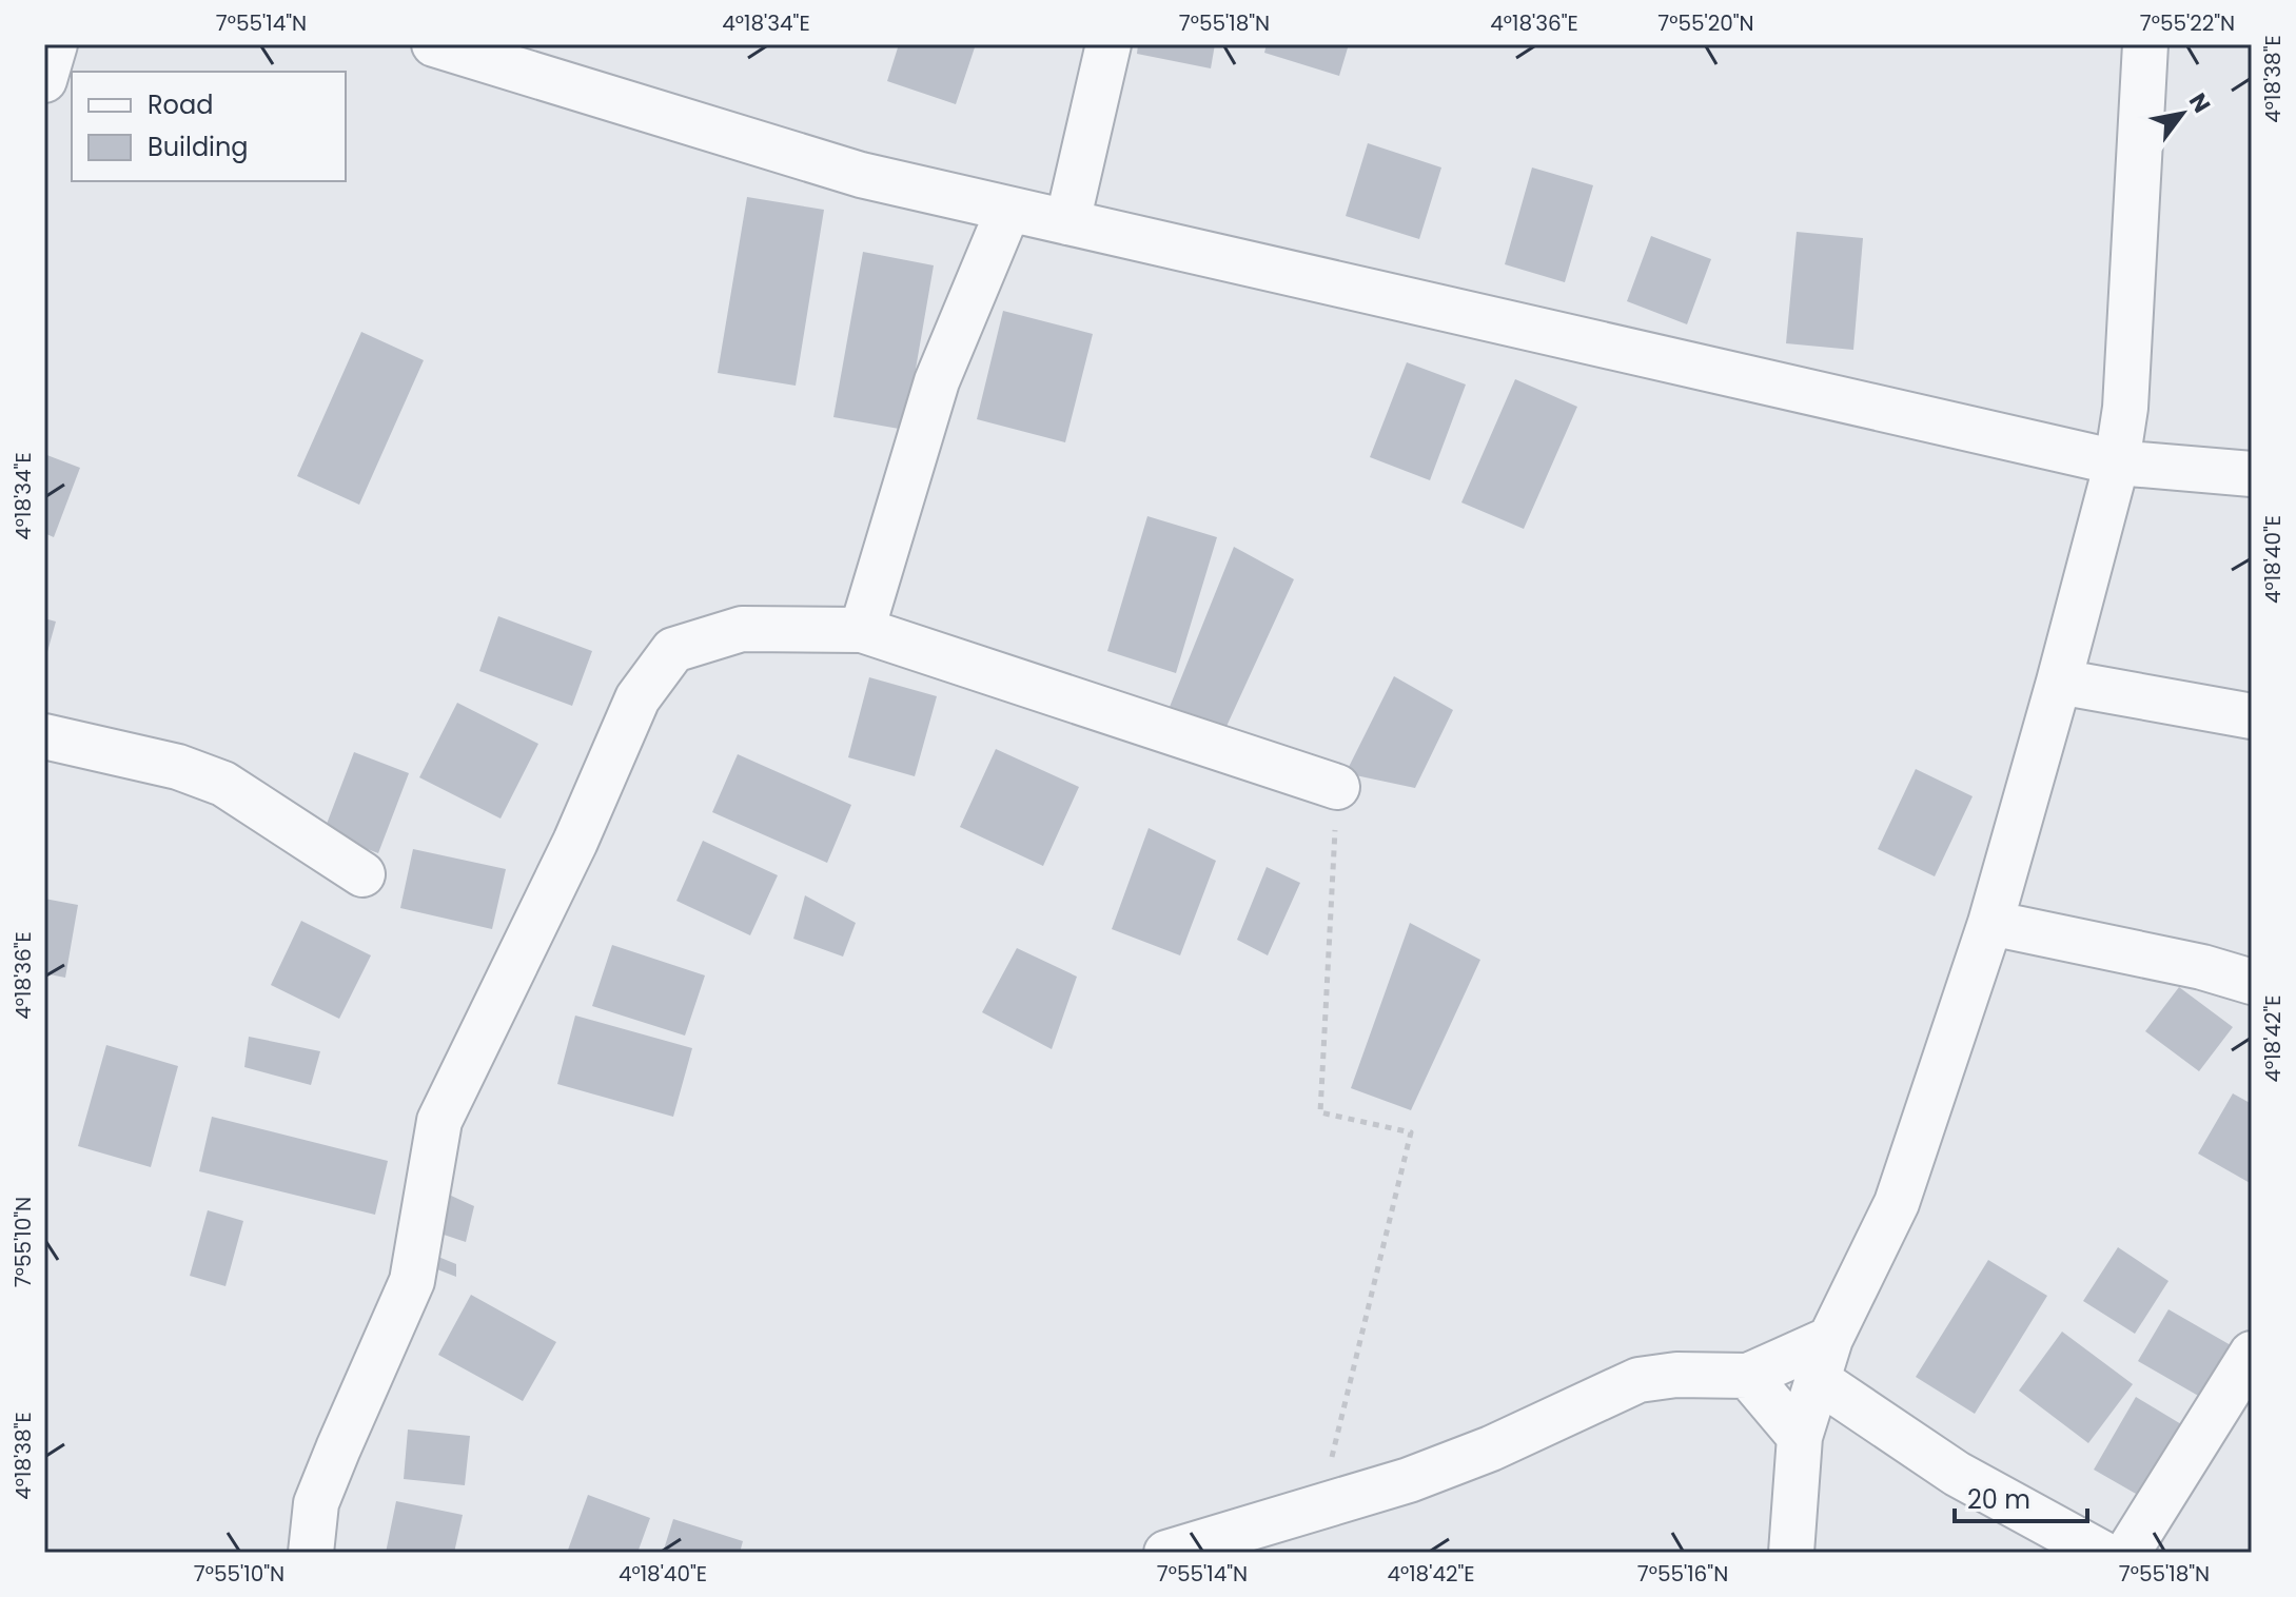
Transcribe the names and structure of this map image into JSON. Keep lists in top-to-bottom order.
{
  "legend": ["Road", "Building"],
  "scale_bar": "20 m",
  "north": "top right",
  "coordinates": [
    "7°55'14\"N",
    "4°18'34\"E",
    "7°55'18\"N",
    "4°18'36\"E",
    "7°55'20\"N",
    "7°55'22\"N",
    "4°18'38\"E",
    "4°18'40\"E",
    "4°18'42\"E",
    "7°55'10\"N",
    "7°55'16\"N"
  ]
}
